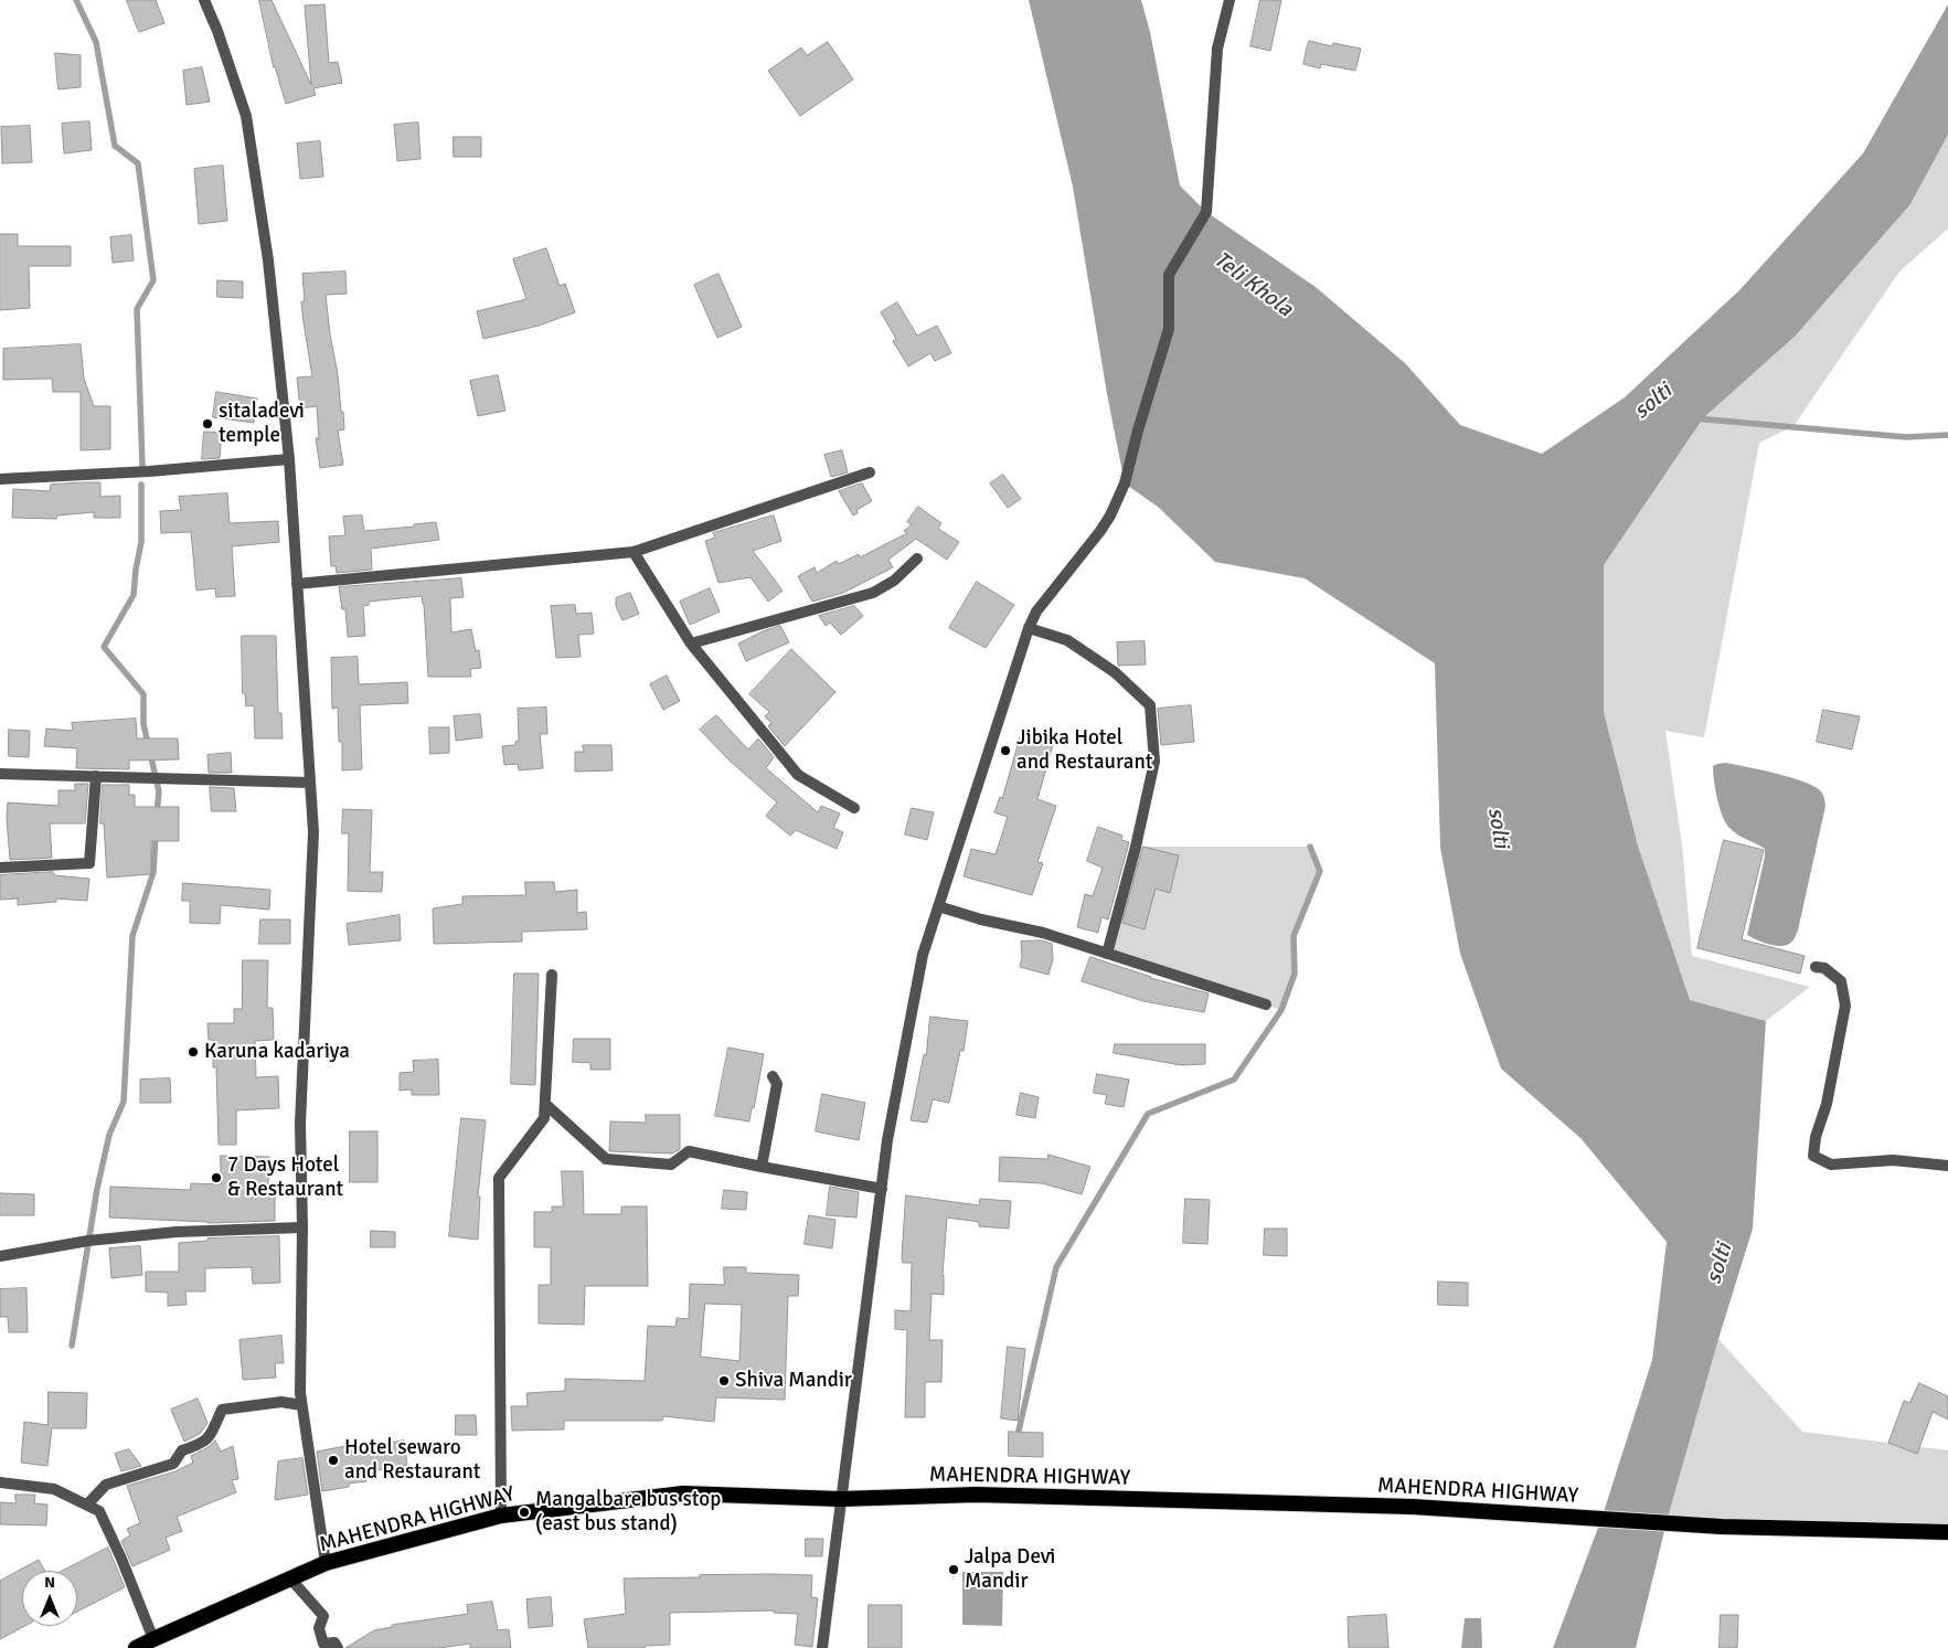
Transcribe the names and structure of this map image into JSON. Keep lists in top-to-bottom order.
{
  "streets": {
    "highway": ["MAHENDRA HIGHWAY"]
  },
  "water": ["Teli Khola", "solti"],
  "places": [
    "sitaladevi temple",
    "Jibika Hotel and Restaurant",
    "Karuna kadariya",
    "7 Days Hotel & Restaurant",
    "Shiva Mandir",
    "Hotel sewaro and Restaurant",
    "Mangalbare bus stop (east bus stand)",
    "Jalpa Devi Mandir"
  ],
  "north": "top"
}
